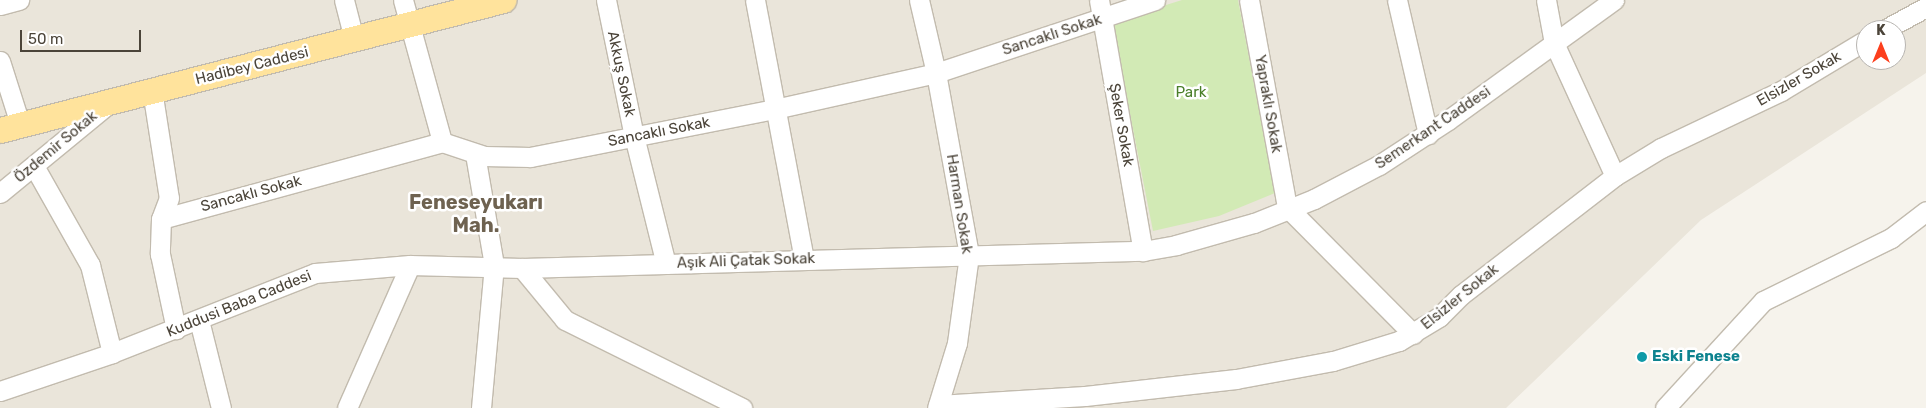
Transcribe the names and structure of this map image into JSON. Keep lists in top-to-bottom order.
{
  "streets": {
    "main road": ["Hadibey Caddesi"],
    "street": [
      "Sancaklı Sokak",
      "Akkuş Sokak",
      "Elsizler Sokak",
      "Yapraklı Sokak",
      "Şeker Sokak",
      "Semerkant Caddesi",
      "Özdemir Sokak",
      "Harman Sokak",
      "Aşık Ali Çatak Sokak",
      "Kuddusi Baba Caddesi"
    ]
  },
  "crossings": [
    ["Sancaklı Sokak", "Akkuş Sokak"],
    ["Sancaklı Sokak", "Şeker Sokak"],
    ["Sancaklı Sokak", "Harman Sokak"],
    ["Hadibey Caddesi", "Özdemir Sokak"],
    ["Akkuş Sokak", "Aşık Ali Çatak Sokak"],
    ["Elsizler Sokak", "Harman Sokak"],
    ["Yapraklı Sokak", "Semerkant Caddesi"],
    ["Şeker Sokak", "Semerkant Caddesi"],
    ["Semerkant Caddesi", "Harman Sokak"],
    ["Semerkant Caddesi", "Aşık Ali Çatak Sokak"],
    ["Harman Sokak", "Aşık Ali Çatak Sokak"],
    ["Aşık Ali Çatak Sokak", "Kuddusi Baba Caddesi"]
  ],
  "districts": ["Feneseyukarı Mah."],
  "parks": ["Park"],
  "places": ["Eski Fenese"],
  "scale_bar": "50 m",
  "north": "top"
}
